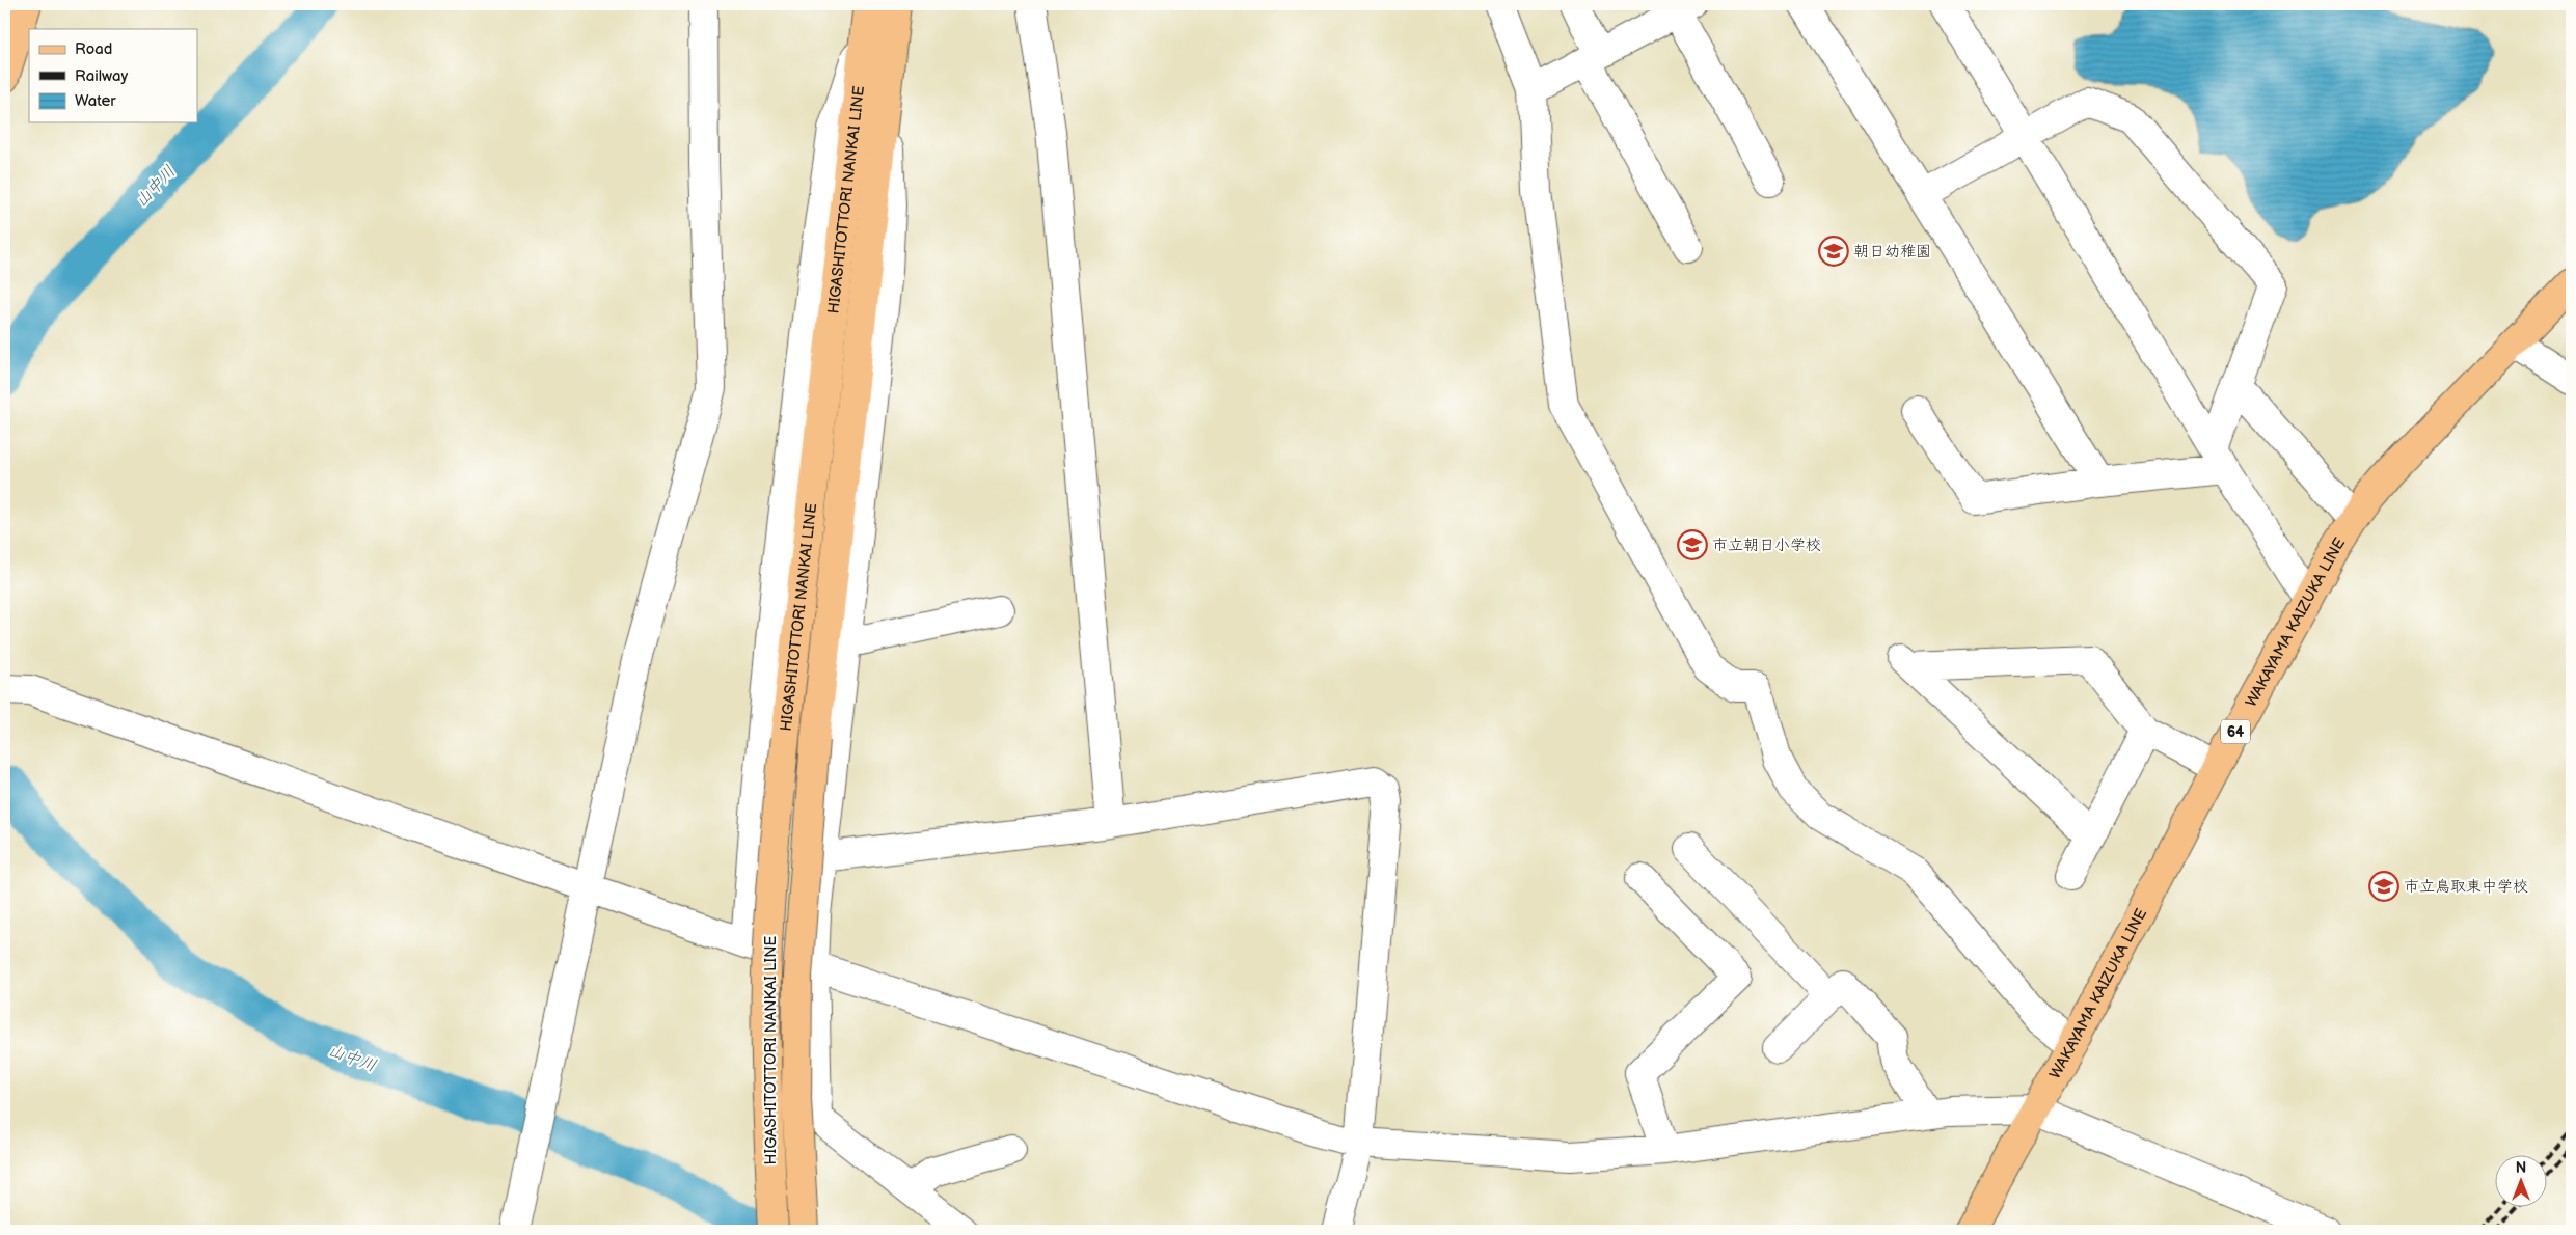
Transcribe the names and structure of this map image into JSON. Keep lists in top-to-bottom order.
{
  "streets": {
    "main road": ["HIGASHITOTTORI NANKAI LINE", "WAKAYAMA KAIZUKA LINE", "64"]
  },
  "water": ["山中川"],
  "places": {
    "school or university": ["朝日幼稚園", "市立朝日小学校", "市立鳥取東中学校"]
  },
  "legend": ["Road", "Railway", "Water"],
  "north": "top"
}
